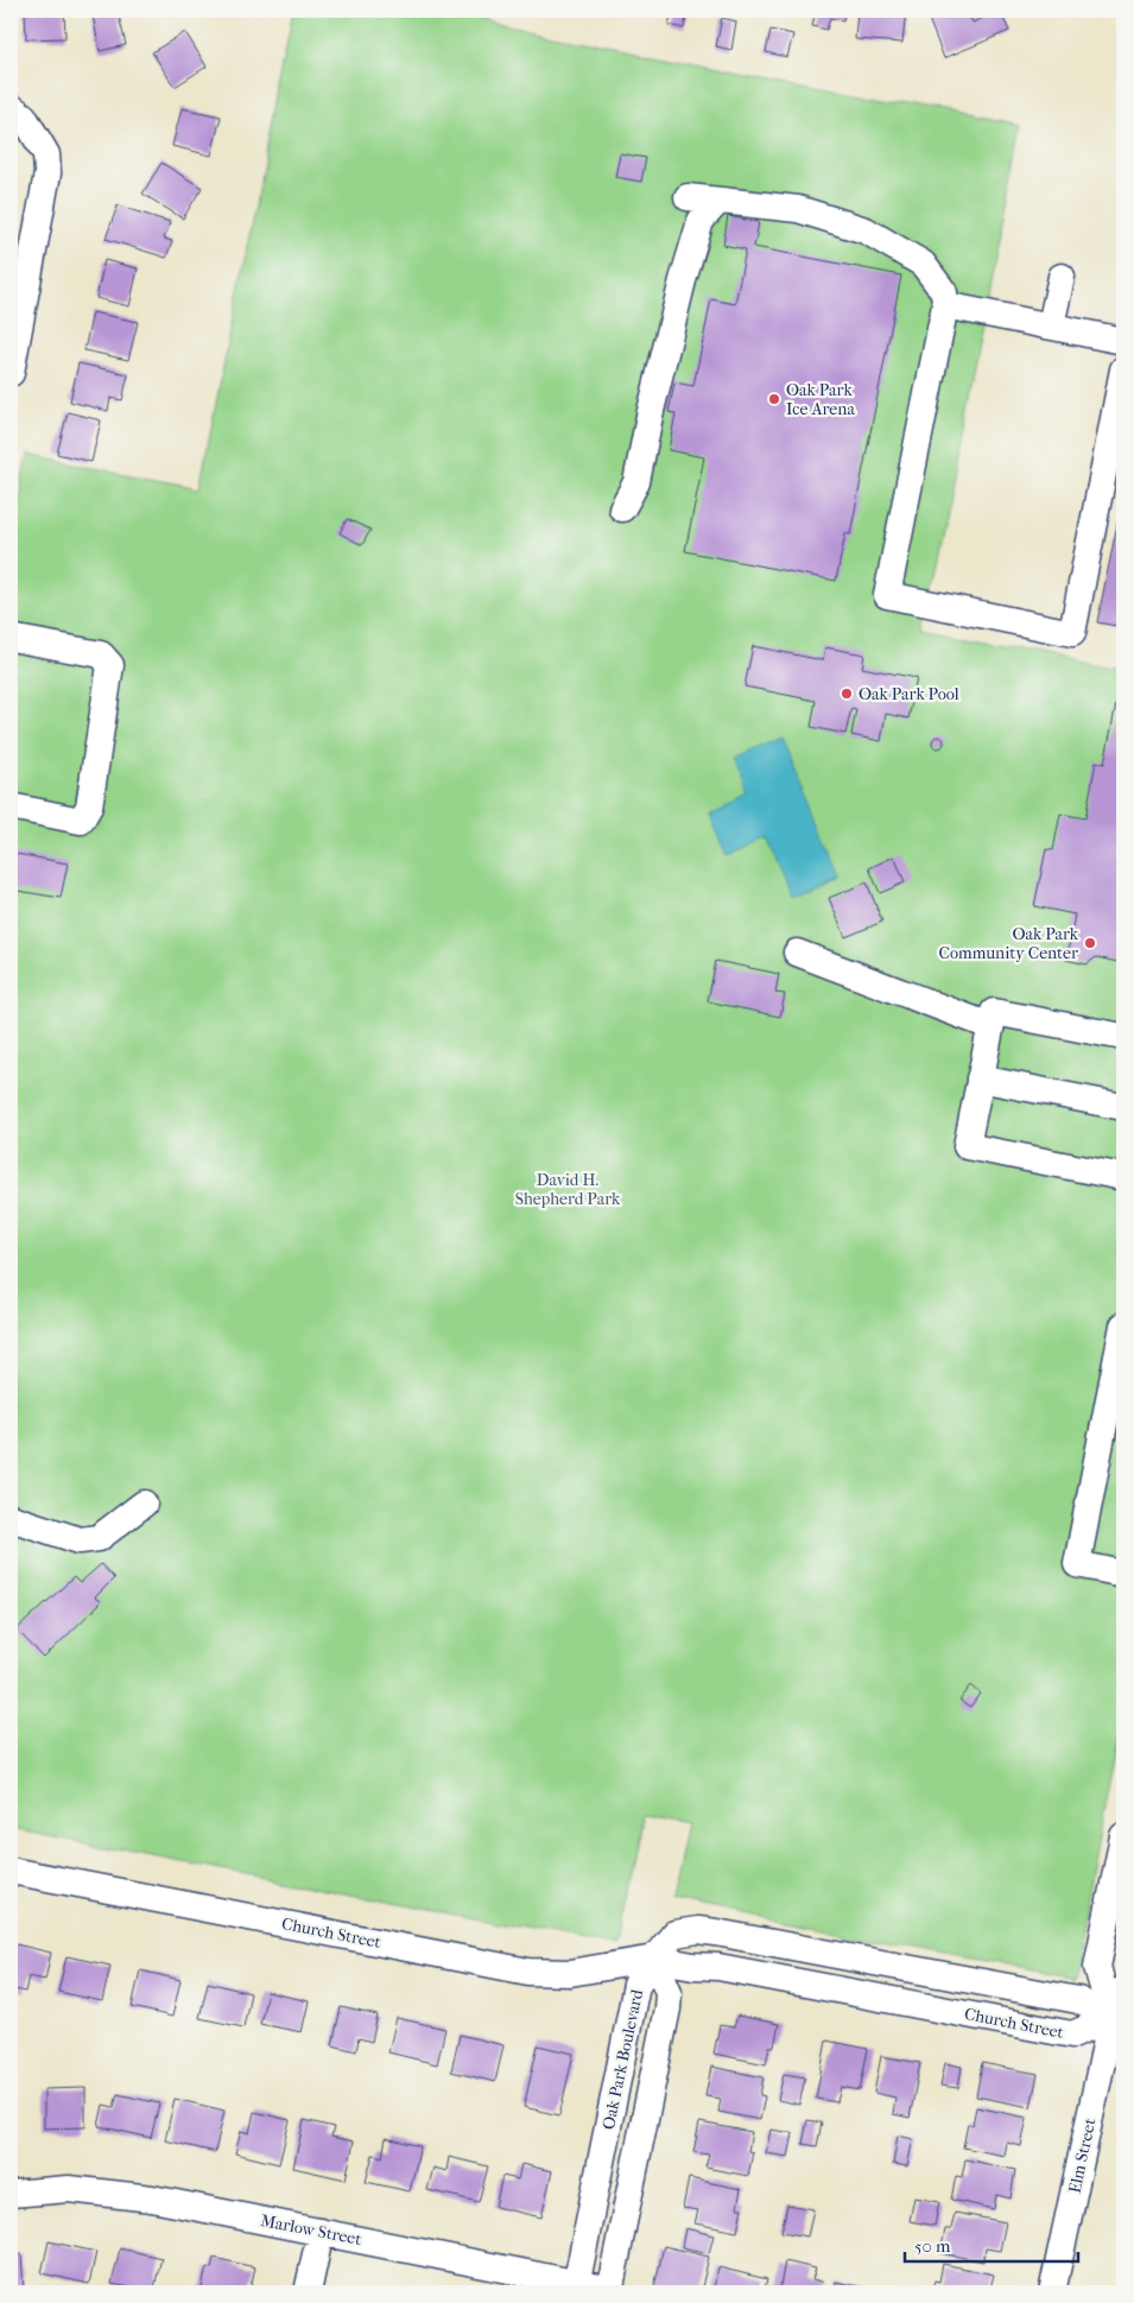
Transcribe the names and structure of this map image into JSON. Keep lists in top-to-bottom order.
{
  "streets": {
    "street": [
      "Church Street",
      "Oak Park Boulevard",
      "Elm Street",
      "Marlow Street"
    ]
  },
  "crossings": [
    ["Church Street", "Oak Park Boulevard"],
    ["Church Street", "Elm Street"],
    ["Oak Park Boulevard", "Marlow Street"]
  ],
  "parks": ["David H. Shepherd Park"],
  "places": ["Oak Park Ice Arena", "Oak Park Pool", "Oak Park Community Center"],
  "scale_bar": "50 m"
}
